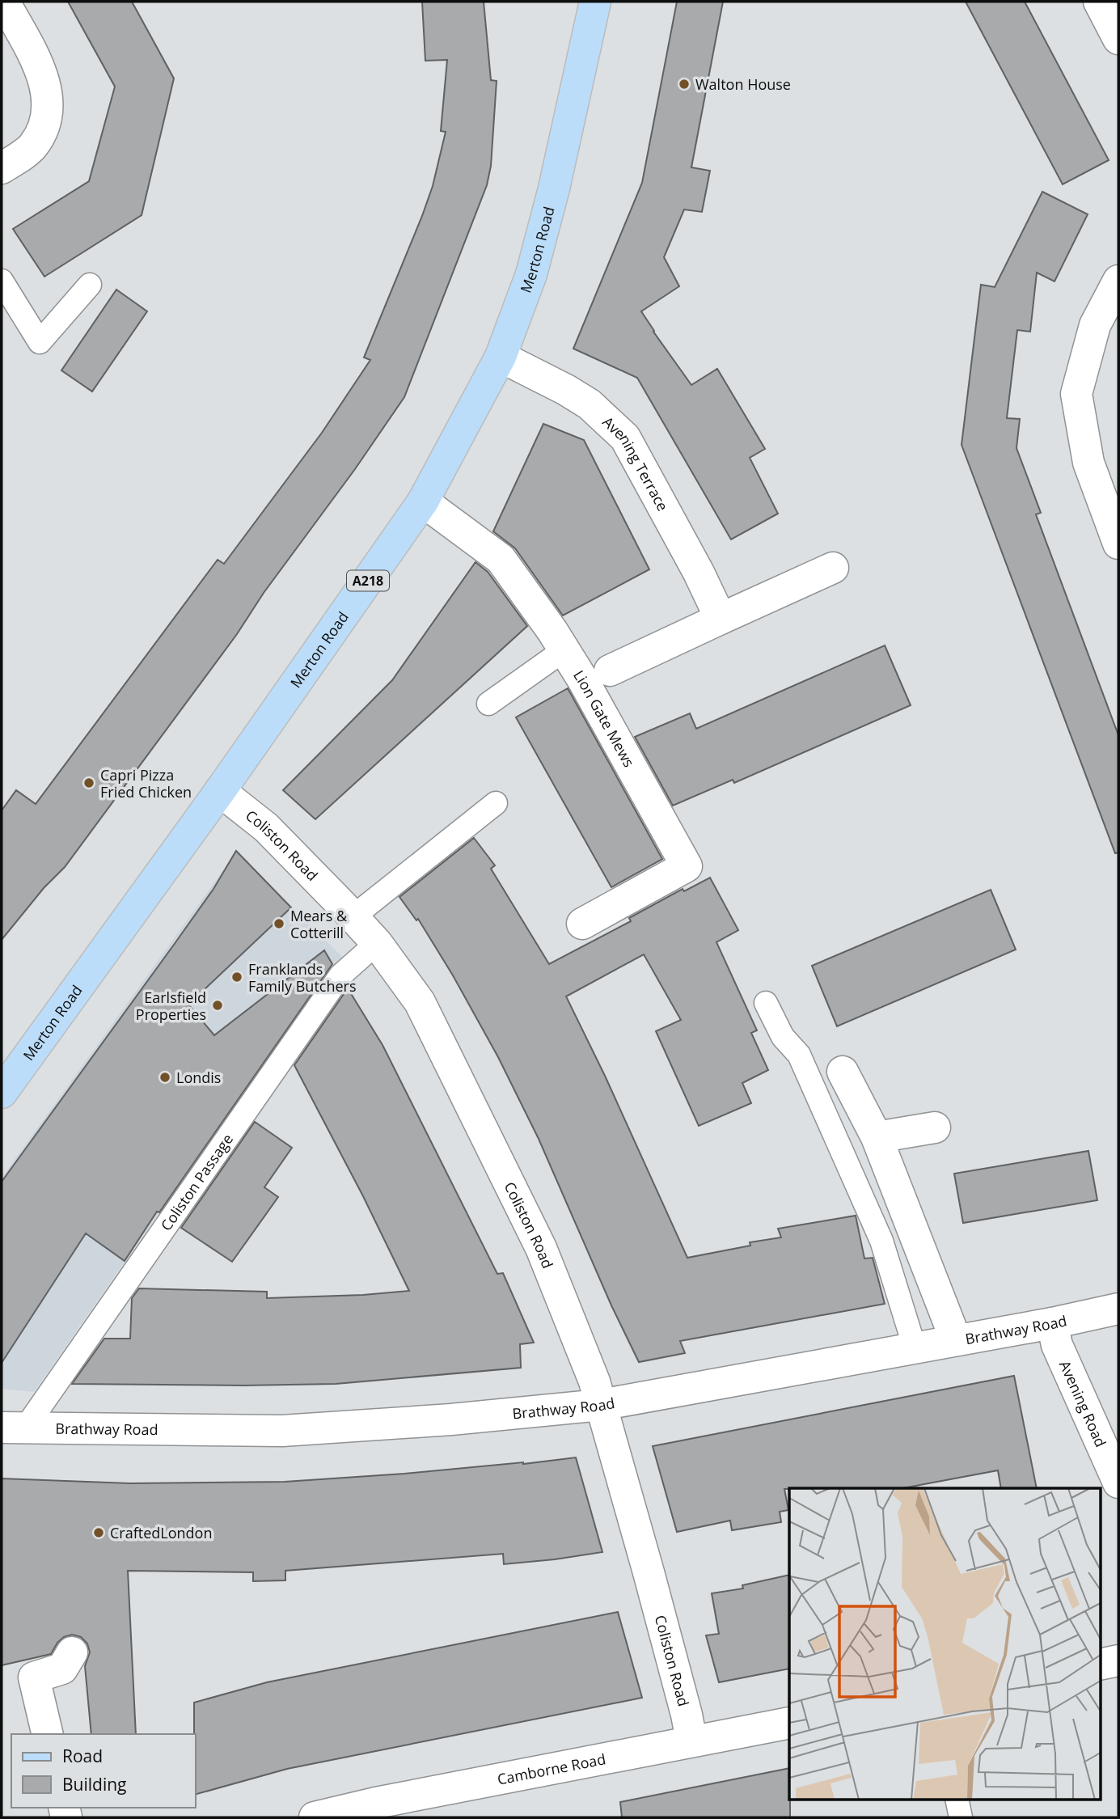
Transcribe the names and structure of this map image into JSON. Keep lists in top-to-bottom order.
{
  "streets": {
    "main road": ["Merton Road", "A218"],
    "street": [
      "Avening Terrace",
      "Lion Gate Mews",
      "Coliston Road",
      "Brathway Road",
      "Avening Road",
      "Camborne Road"
    ],
    "lane": ["Coliston Passage"]
  },
  "crossings": [
    ["Merton Road", "Avening Terrace"],
    ["Merton Road", "Lion Gate Mews"],
    ["Merton Road", "Coliston Road"],
    ["Coliston Road", "Coliston Passage"],
    ["Coliston Road", "Brathway Road"],
    ["Coliston Road", "Camborne Road"],
    ["Coliston Passage", "Brathway Road"],
    ["Brathway Road", "Avening Road"]
  ],
  "places": [
    "Walton House",
    "Capri Pizza Fried Chicken",
    "Mears & Cotterill",
    "Franklands Family Butchers",
    "Earlsfield Properties",
    "Londis",
    "CraftedLondon"
  ],
  "legend": ["Road", "Building"]
}
